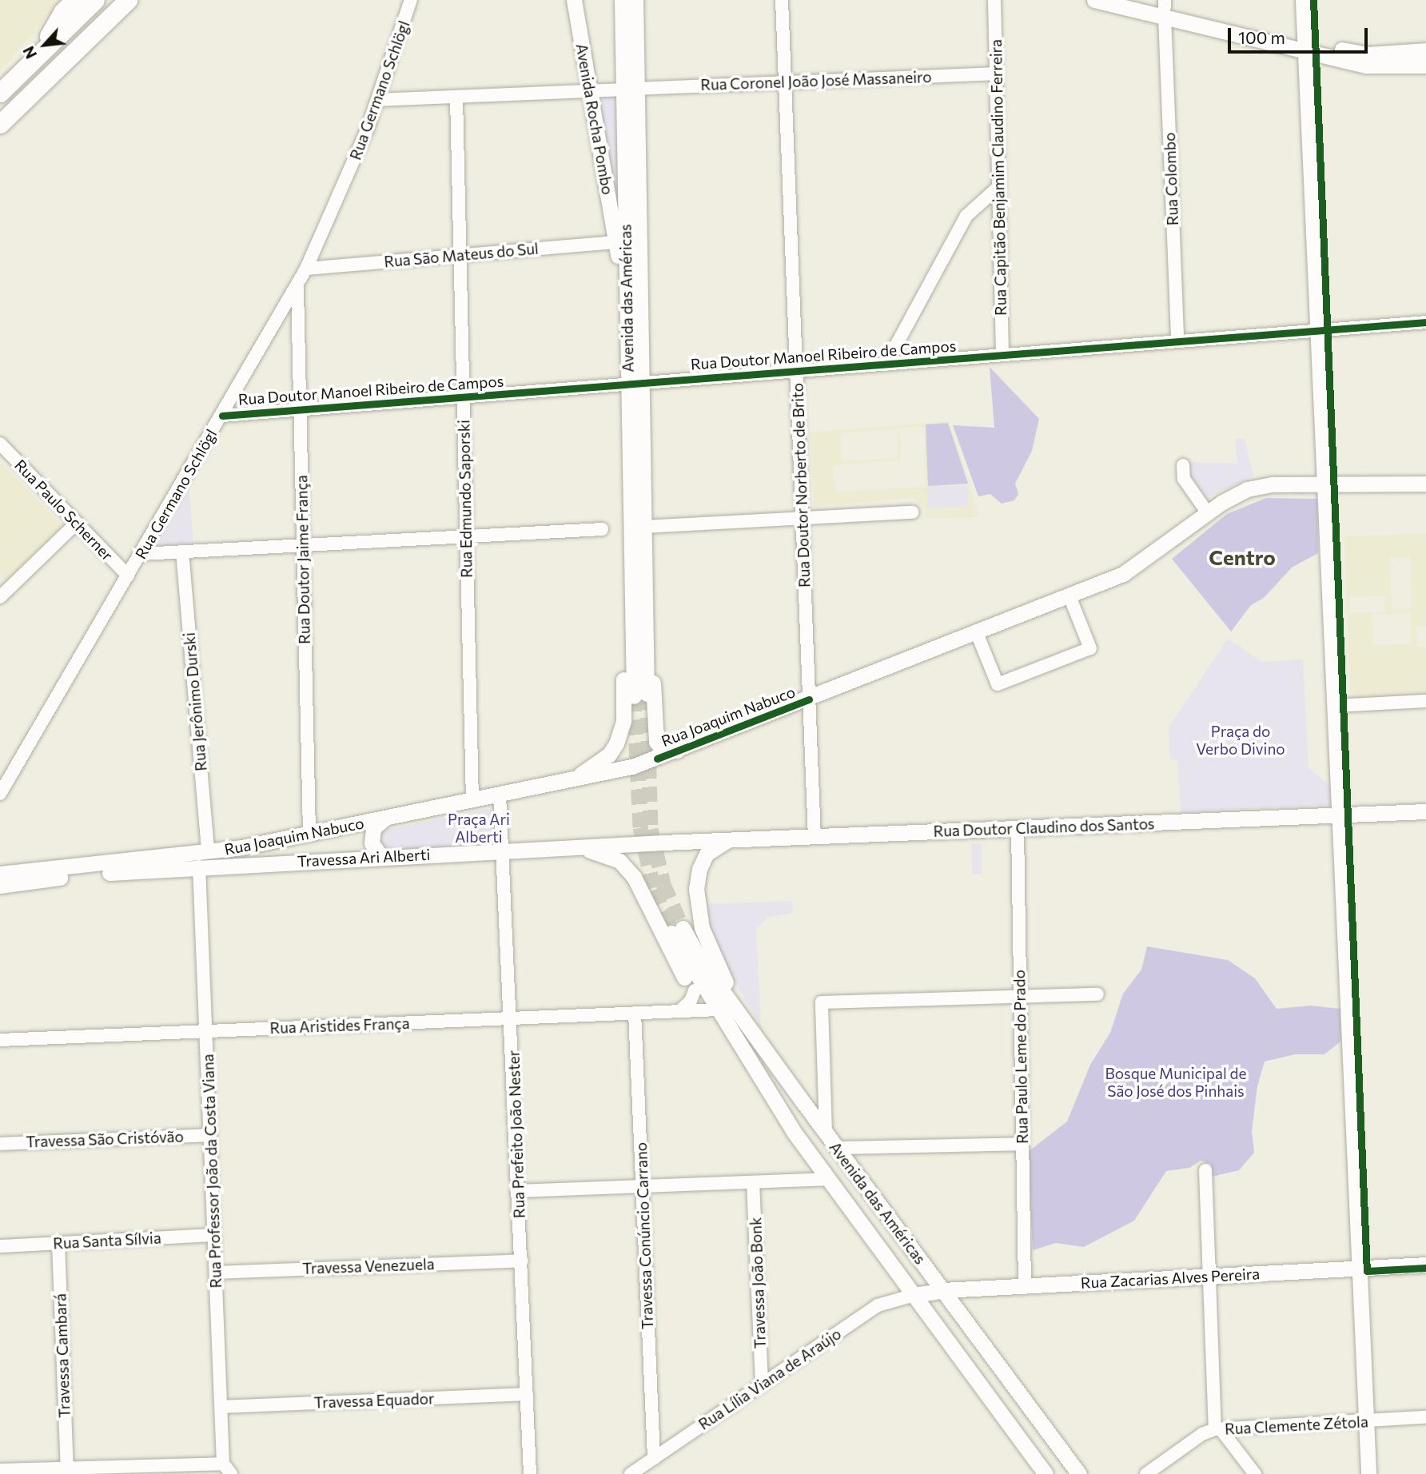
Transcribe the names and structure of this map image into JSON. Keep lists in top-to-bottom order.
{
  "streets": {
    "main road": [
      "Avenida Rocha Pombo",
      "Avenida das Américas",
      "Rua Joaquim Nabuco",
      "Rua Doutor Claudino dos Santos",
      "Travessa Ari Alberti",
      "Rua Zacarias Alves Pereira"
    ],
    "street": [
      "Rua Coronel João José Massaneiro",
      "Rua Germano Schlögl",
      "Rua Capitão Benjamim Claudino Ferreira",
      "Rua Colombo",
      "Rua São Mateus do Sul",
      "Rua Doutor Manoel Ribeiro de Campos",
      "Rua Doutor Norberto de Brito",
      "Rua Edmundo Saporski",
      "Rua Paulo Scherner",
      "Rua Doutor Jaime França",
      "Rua Jerônimo Durski",
      "Rua Aristides França",
      "Rua Paulo Leme do Prado",
      "Rua Prefeito João Nester",
      "Travessa São Cristóvão",
      "Rua Professor João da Costa Viana",
      "Travessa Conúncio Carrano",
      "Rua Santa Sílvia",
      "Travessa Venezuela",
      "Travessa João Bonk",
      "Travessa Cambará",
      "Rua Lília Viana de Araújo",
      "Travessa Equador",
      "Rua Clemente Zétola"
    ]
  },
  "crossings": [
    ["Rua Coronel João José Massaneiro", "Rua Germano Schlögl"],
    ["Rua Coronel João José Massaneiro", "Avenida Rocha Pombo"],
    ["Rua Coronel João José Massaneiro", "Rua Capitão Benjamim Claudino Ferreira"],
    ["Rua Coronel João José Massaneiro", "Avenida das Américas"],
    ["Rua Coronel João José Massaneiro", "Rua Doutor Norberto de Brito"],
    ["Rua Coronel João José Massaneiro", "Rua Edmundo Saporski"],
    ["Rua Germano Schlögl", "Rua São Mateus do Sul"],
    ["Rua Germano Schlögl", "Rua Doutor Manoel Ribeiro de Campos"],
    ["Rua Germano Schlögl", "Rua Paulo Scherner"],
    ["Rua Germano Schlögl", "Rua Doutor Jaime França"],
    ["Avenida Rocha Pombo", "Rua São Mateus do Sul"],
    ["Avenida Rocha Pombo", "Avenida das Américas"],
    ["Rua Capitão Benjamim Claudino Ferreira", "Rua Doutor Manoel Ribeiro de Campos"],
    ["Rua Colombo", "Rua Doutor Manoel Ribeiro de Campos"],
    ["Rua São Mateus do Sul", "Rua Edmundo Saporski"],
    ["Avenida das Américas", "Rua Doutor Manoel Ribeiro de Campos"],
    ["Avenida das Américas", "Rua Aristides França"],
    ["Avenida das Américas", "Rua Zacarias Alves Pereira"],
    ["Avenida das Américas", "Rua Lília Viana de Araújo"],
    ["Rua Doutor Manoel Ribeiro de Campos", "Rua Doutor Norberto de Brito"],
    ["Rua Doutor Manoel Ribeiro de Campos", "Rua Edmundo Saporski"],
    ["Rua Doutor Manoel Ribeiro de Campos", "Rua Doutor Jaime França"],
    ["Rua Doutor Norberto de Brito", "Rua Joaquim Nabuco"],
    ["Rua Doutor Norberto de Brito", "Rua Doutor Claudino dos Santos"],
    ["Rua Edmundo Saporski", "Rua Joaquim Nabuco"],
    ["Rua Doutor Jaime França", "Rua Joaquim Nabuco"],
    ["Rua Jerônimo Durski", "Rua Joaquim Nabuco"],
    ["Rua Joaquim Nabuco", "Travessa Ari Alberti"],
    ["Rua Joaquim Nabuco", "Rua Prefeito João Nester"],
    ["Rua Joaquim Nabuco", "Rua Professor João da Costa Viana"],
    ["Rua Doutor Claudino dos Santos", "Travessa Ari Alberti"],
    ["Rua Doutor Claudino dos Santos", "Rua Paulo Leme do Prado"],
    ["Travessa Ari Alberti", "Rua Prefeito João Nester"],
    ["Travessa Ari Alberti", "Rua Professor João da Costa Viana"],
    ["Rua Aristides França", "Rua Prefeito João Nester"],
    ["Rua Aristides França", "Rua Professor João da Costa Viana"],
    ["Rua Aristides França", "Travessa Conúncio Carrano"],
    ["Rua Paulo Leme do Prado", "Rua Zacarias Alves Pereira"],
    ["Rua Prefeito João Nester", "Travessa Venezuela"],
    ["Rua Prefeito João Nester", "Travessa Equador"],
    ["Travessa São Cristóvão", "Rua Professor João da Costa Viana"],
    ["Rua Professor João da Costa Viana", "Rua Santa Sílvia"],
    ["Rua Professor João da Costa Viana", "Travessa Venezuela"],
    ["Rua Professor João da Costa Viana", "Travessa Equador"],
    ["Travessa Conúncio Carrano", "Rua Lília Viana de Araújo"],
    ["Rua Santa Sílvia", "Travessa Cambará"],
    ["Rua Zacarias Alves Pereira", "Rua Lília Viana de Araújo"],
    ["Travessa João Bonk", "Rua Lília Viana de Araújo"]
  ],
  "districts": ["Centro"],
  "parks": ["Praça do Verbo Divino", "Praça Ari Alberti", "Bosque Municipal de São José dos Pinhais"],
  "scale_bar": "100 m",
  "north": "bottom left"
}
